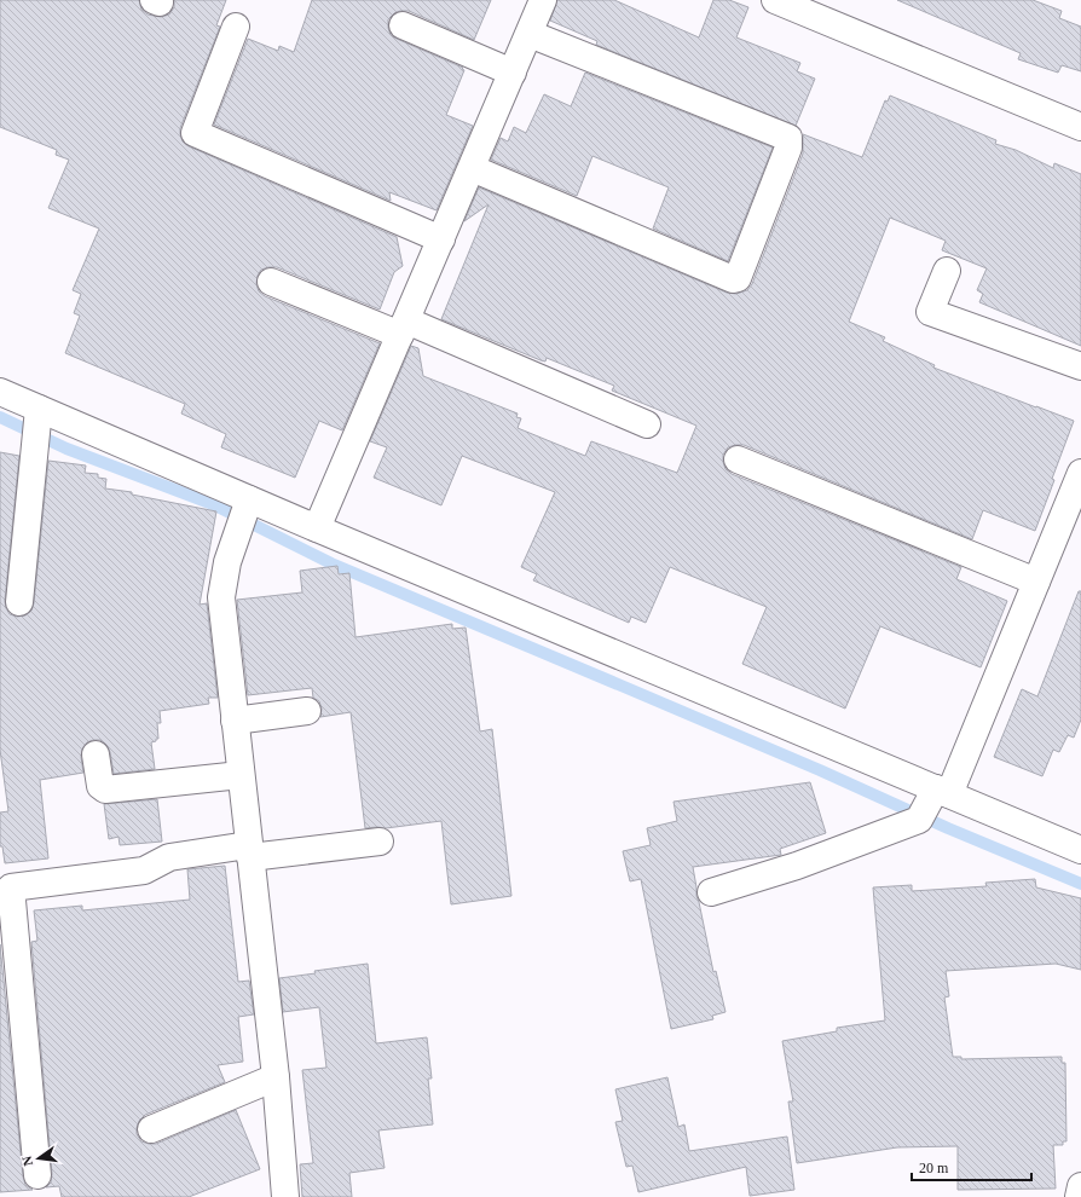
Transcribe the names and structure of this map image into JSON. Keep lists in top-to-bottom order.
{
  "scale_bar": "20 m",
  "north": "left"
}
